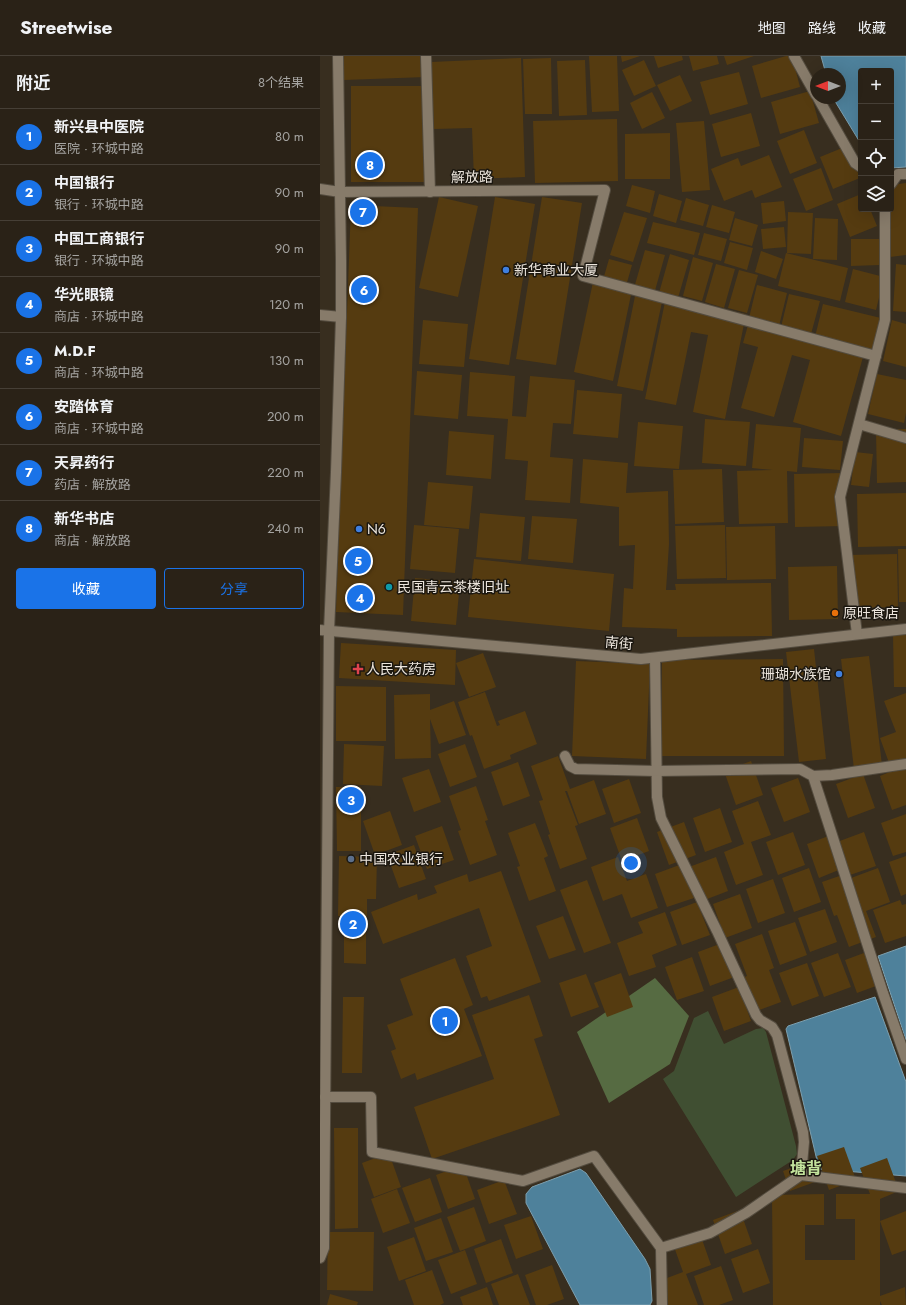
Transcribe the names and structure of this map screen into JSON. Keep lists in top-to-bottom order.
{
  "streets": {
    "street": ["解放路", "南街"]
  },
  "districts": ["塘背"],
  "places": {
    "other": [
      "新华商业大厦",
      "N6",
      "民国青云茶楼旧址",
      "原旺食店",
      "珊瑚水族馆",
      "中国农业银行"
    ],
    "health": ["人民大药房"]
  },
  "north": "left",
  "page": {
    "header": "Streetwise",
    "nav": ["地图", "路线", "收藏"],
    "heading": ["附近", "8个结果"],
    "map_buttons": ["+", "−"],
    "list": [
      {
        "mark": "1",
        "name": "新兴县中医院",
        "note": "医院 · 环城中路",
        "value": "80 m"
      },
      {
        "mark": "2",
        "name": "中国银行",
        "note": "银行 · 环城中路",
        "value": "90 m"
      },
      {
        "mark": "3",
        "name": "中国工商银行",
        "note": "银行 · 环城中路",
        "value": "90 m"
      },
      {
        "mark": "4",
        "name": "华光眼镜",
        "note": "商店 · 环城中路",
        "value": "120 m"
      },
      {
        "mark": "5",
        "name": "M.D.F",
        "note": "商店 · 环城中路",
        "value": "130 m"
      },
      {
        "mark": "6",
        "name": "安踏体育",
        "note": "商店 · 环城中路",
        "value": "200 m"
      },
      {
        "mark": "7",
        "name": "天昇药行",
        "note": "药店 · 解放路",
        "value": "220 m"
      },
      {
        "mark": "8",
        "name": "新华书店",
        "note": "商店 · 解放路",
        "value": "240 m"
      }
    ],
    "pins": [
      "8",
      "7",
      "6",
      "5",
      "4",
      "3",
      "2",
      "1"
    ],
    "buttons": ["收藏", "分享"]
  }
}
